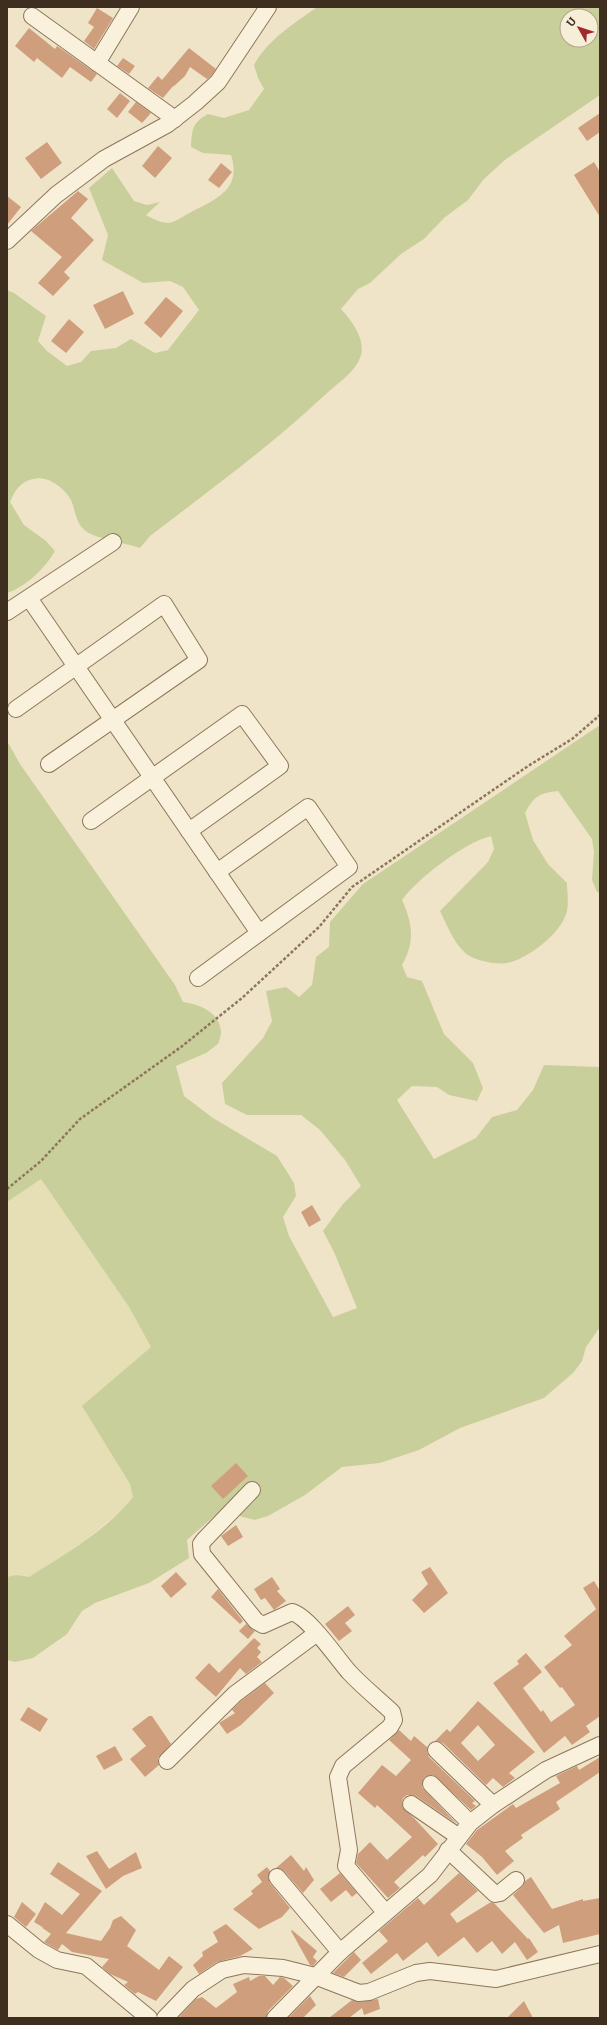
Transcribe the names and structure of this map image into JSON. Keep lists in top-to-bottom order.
{
  "north": "top left"
}
